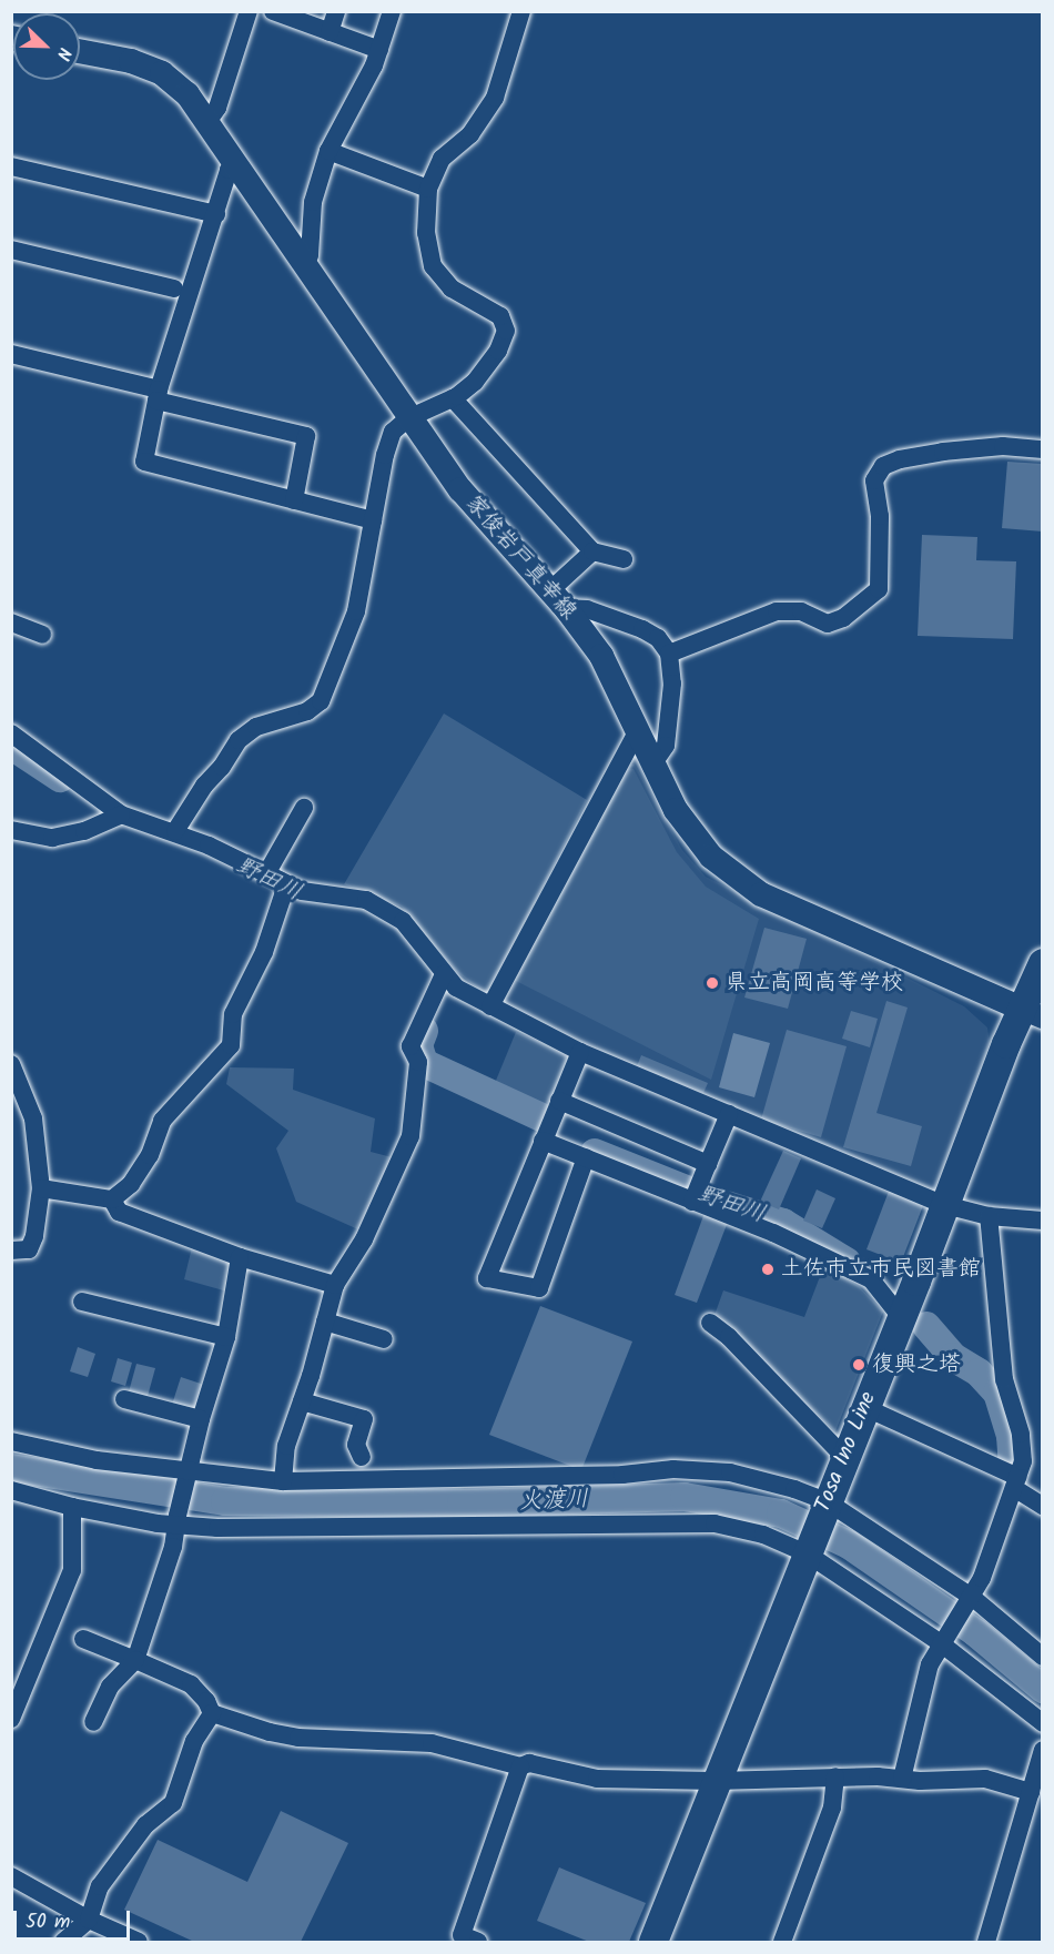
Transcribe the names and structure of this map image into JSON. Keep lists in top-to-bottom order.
{
  "streets": {
    "main road": ["家俊岩戸真幸線", "Tosa Ino Line"]
  },
  "crossings": [
    ["家俊岩戸真幸線", "Tosa Ino Line"]
  ],
  "water": ["野田川", "火渡川"],
  "places": ["県立高岡高等学校", "土佐市立市民図書館", "復興之塔"],
  "scale_bar": "50 m",
  "north": "bottom right"
}
